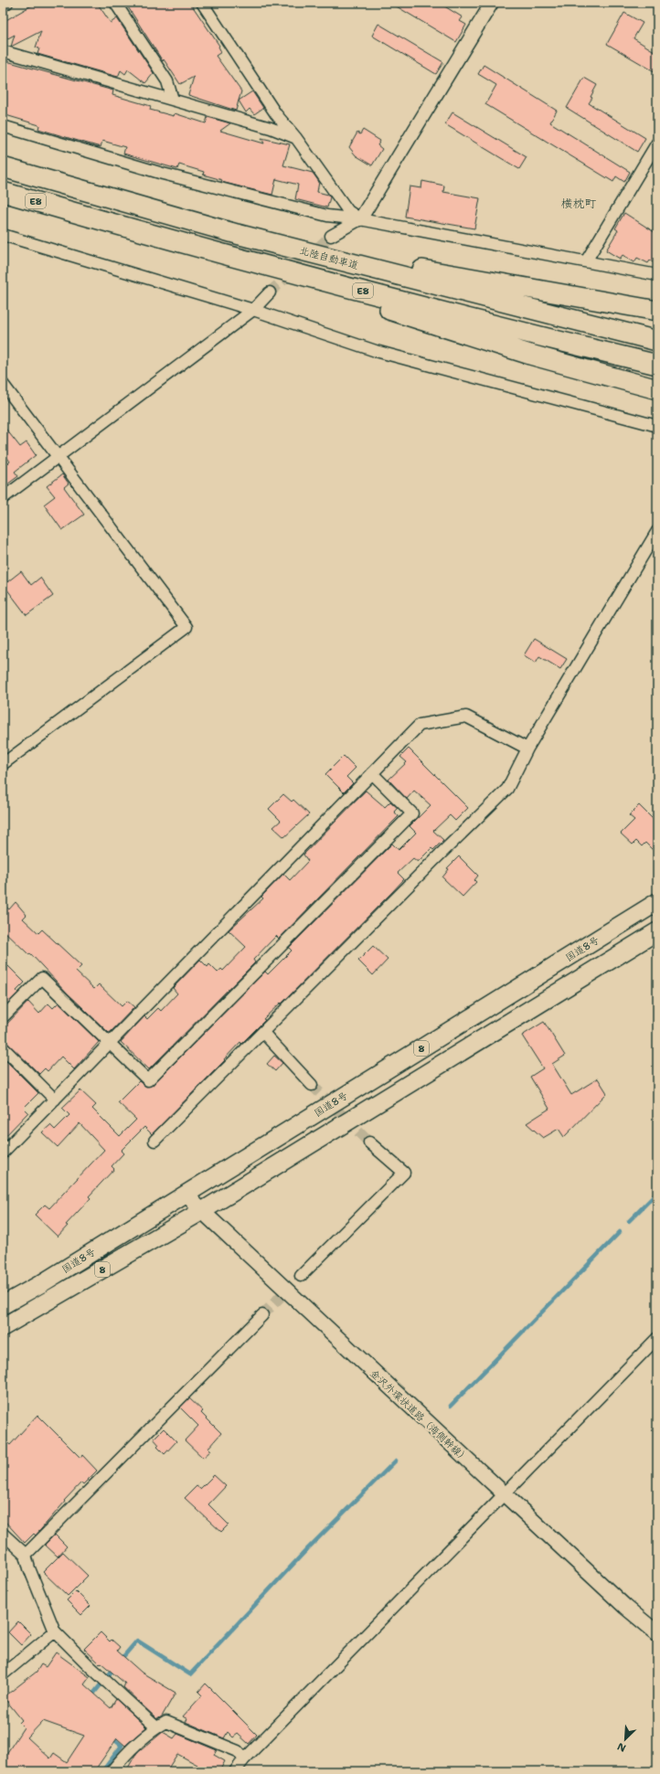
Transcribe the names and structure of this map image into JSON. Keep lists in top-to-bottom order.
{
  "streets": {
    "highway": [
      "E8",
      "北陸自動車道",
      "国道8号",
      "8"
    ],
    "main road": ["金沢外環状道路（海側幹線）"]
  },
  "crossings": [
    ["国道8号", "金沢外環状道路（海側幹線）"]
  ],
  "districts": ["横枕町"],
  "north": "bottom left"
}
